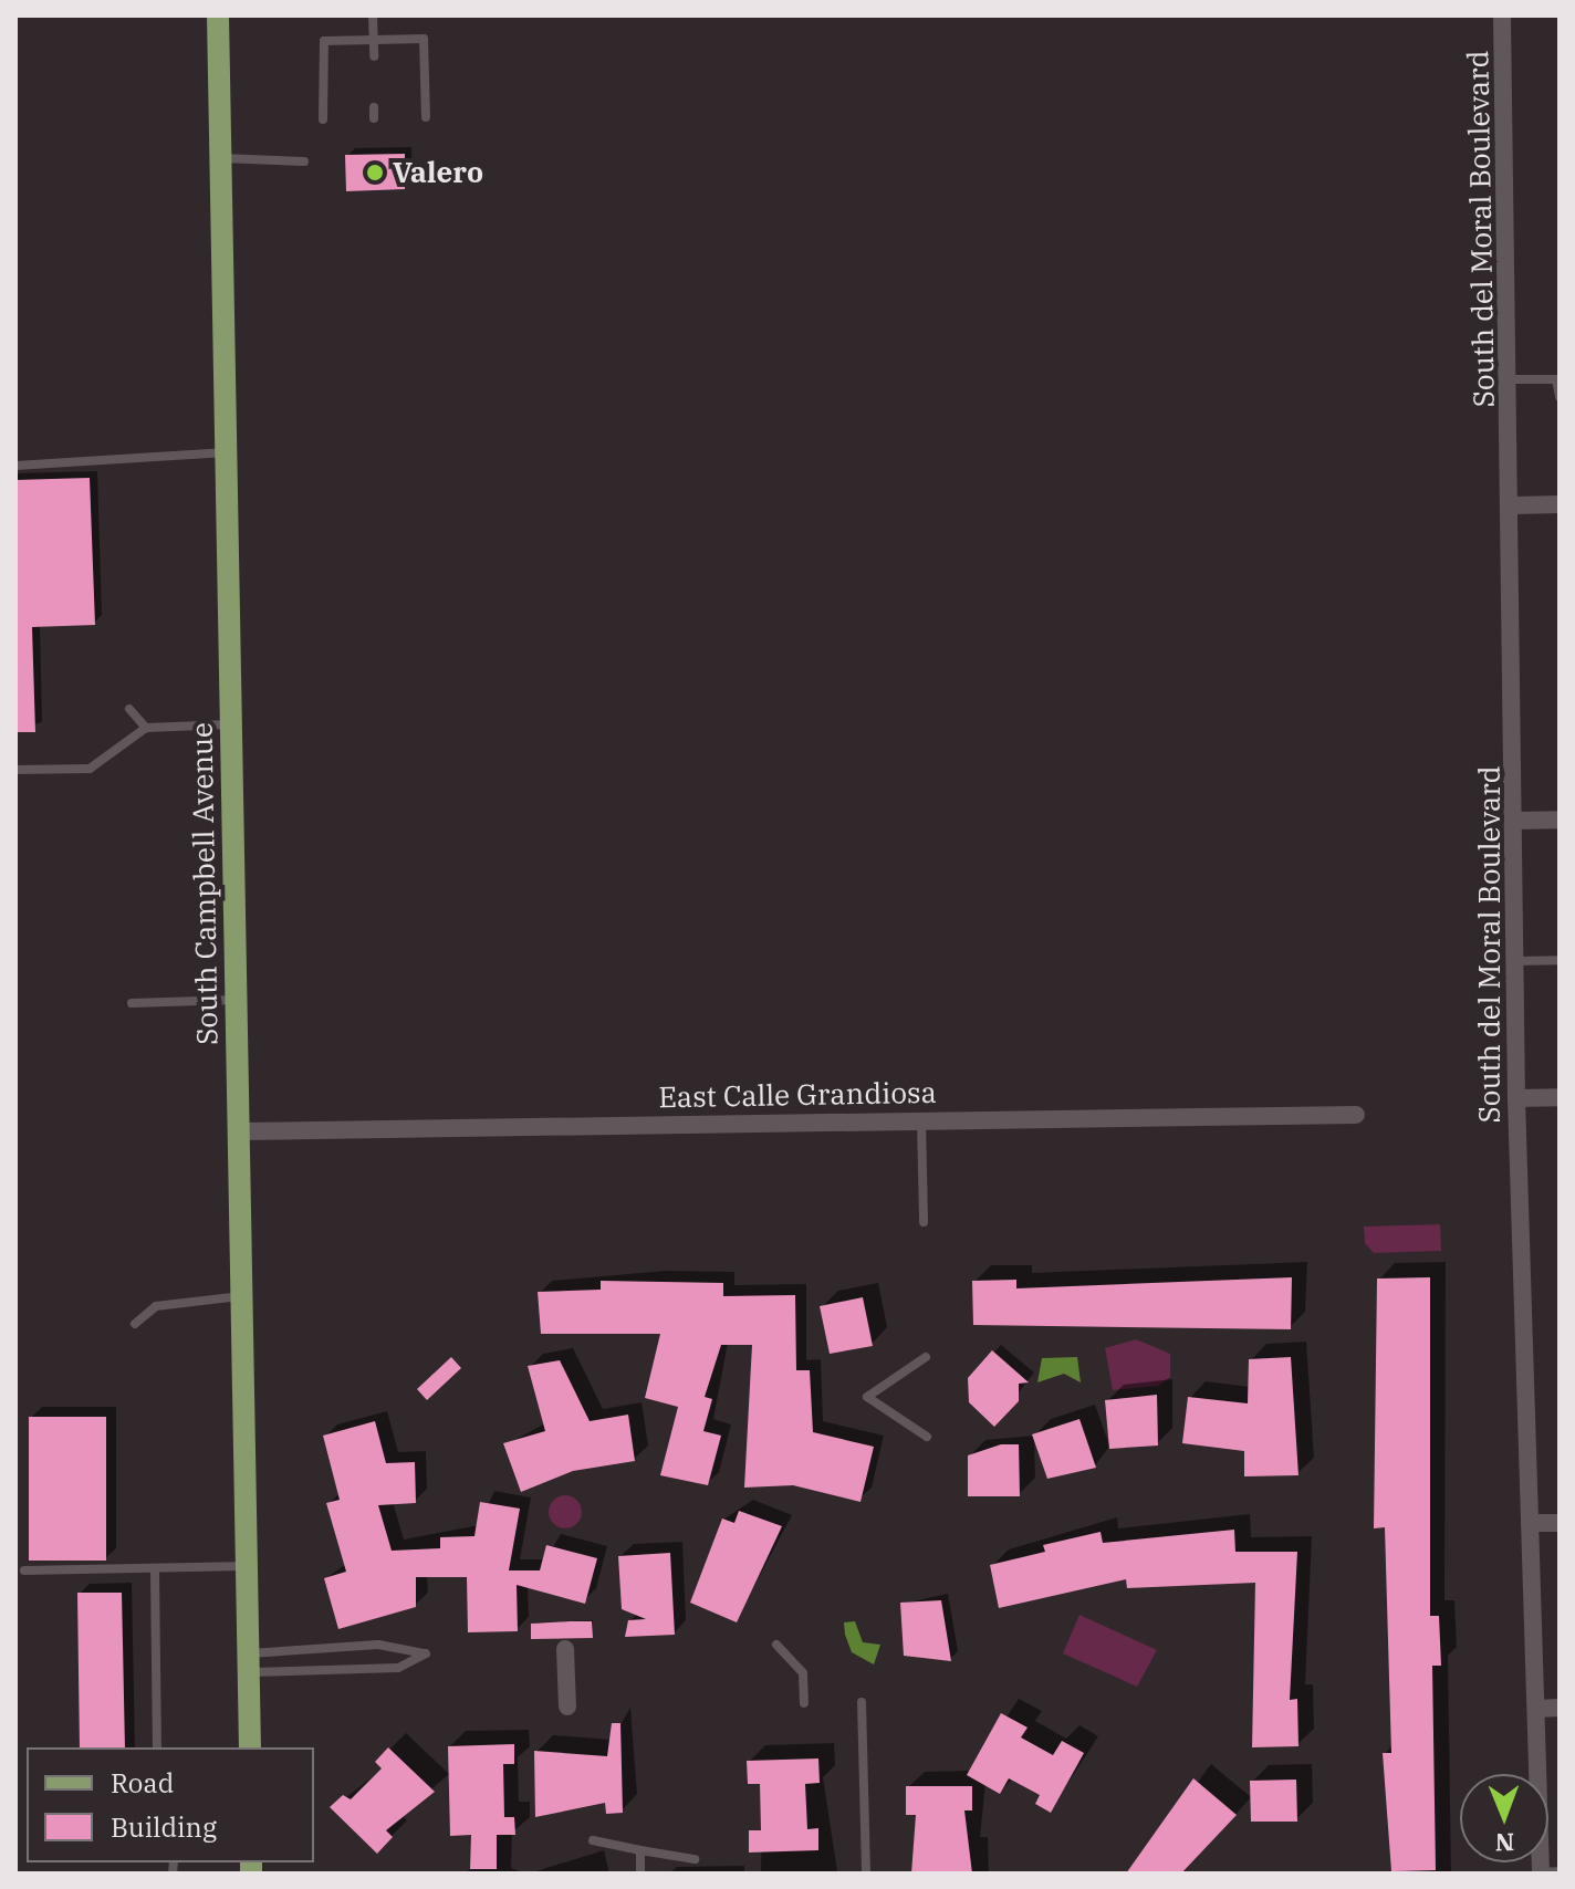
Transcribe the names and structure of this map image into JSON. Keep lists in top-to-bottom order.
{
  "streets": {
    "main road": ["South Campbell Avenue"],
    "street": ["South del Moral Boulevard", "East Calle Grandiosa"]
  },
  "crossings": [
    ["South Campbell Avenue", "East Calle Grandiosa"]
  ],
  "places": ["Valero"],
  "legend": ["Road", "Building"],
  "north": "bottom"
}
